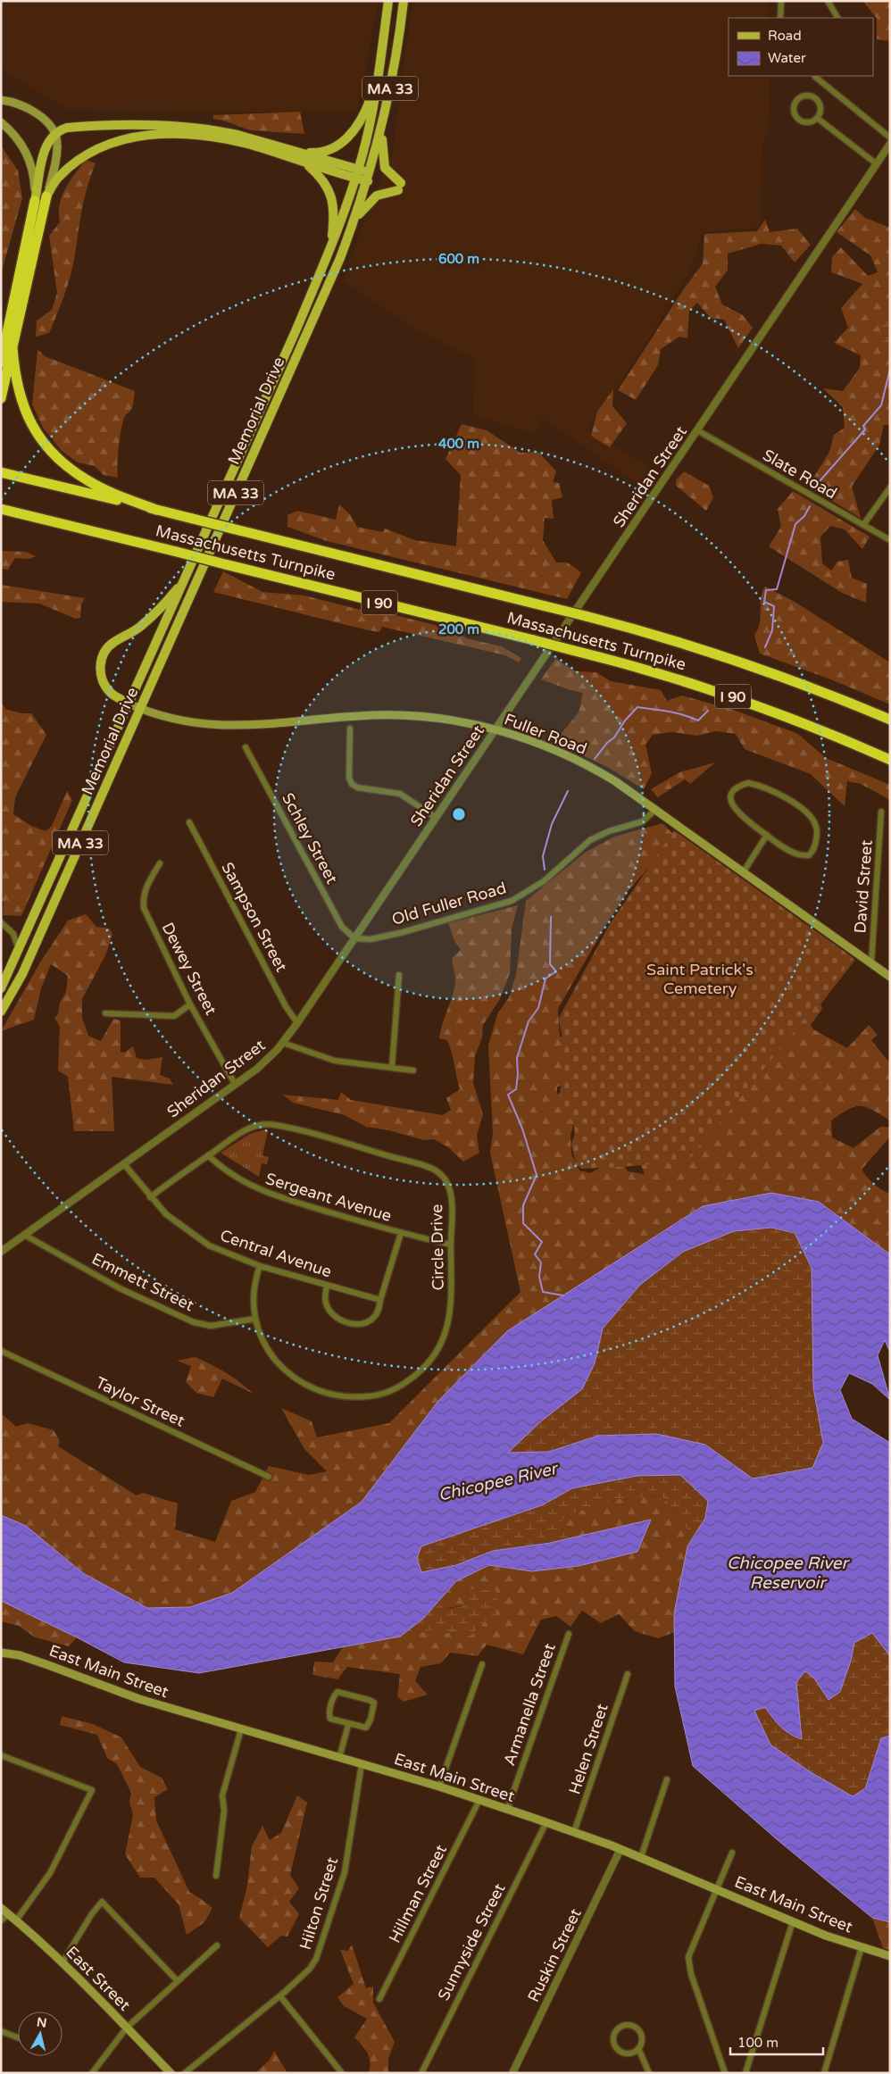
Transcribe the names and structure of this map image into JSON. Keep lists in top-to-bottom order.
{
  "streets": {
    "highway": ["Massachusetts Turnpike", "I 90"],
    "main road": [
      "MA 33",
      "Memorial Drive",
      "Fuller Road",
      "East Main Street",
      "East Street"
    ],
    "street": [
      "Slate Road",
      "Sheridan Street",
      "Schley Street",
      "David Street",
      "Old Fuller Road",
      "Sampson Street",
      "Dewey Street",
      "Sergeant Avenue",
      "Circle Drive",
      "Central Avenue",
      "Emmett Street",
      "Taylor Street",
      "Armanella Street",
      "Helen Street",
      "Hillman Street",
      "Hilton Street",
      "Sunnyside Street",
      "Ruskin Street"
    ]
  },
  "crossings": [
    ["Memorial Drive", "Fuller Road"],
    ["Slate Road", "Sheridan Street"],
    ["Sheridan Street", "Fuller Road"],
    ["Sheridan Street", "Schley Street"],
    ["Sheridan Street", "Old Fuller Road"],
    ["Sheridan Street", "Sampson Street"],
    ["Sheridan Street", "Dewey Street"],
    ["Sheridan Street", "Central Avenue"],
    ["Sheridan Street", "Emmett Street"],
    ["Fuller Road", "David Street"],
    ["Fuller Road", "Old Fuller Road"],
    ["Schley Street", "Old Fuller Road"],
    ["Sergeant Avenue", "Circle Drive"],
    ["Circle Drive", "Central Avenue"],
    ["Circle Drive", "Emmett Street"],
    ["East Main Street", "Armanella Street"],
    ["East Main Street", "Helen Street"],
    ["East Main Street", "Hillman Street"],
    ["East Main Street", "Hilton Street"],
    ["East Main Street", "Sunnyside Street"],
    ["East Main Street", "Ruskin Street"]
  ],
  "water": ["Chicopee River", "Chicopee River Reservoir"],
  "parks": ["Saint Patrick's Cemetery"],
  "legend": ["Road", "Water"],
  "scale_bar": "100 m",
  "north": "top",
  "rings": ["600 m", "400 m", "200 m"]
}
